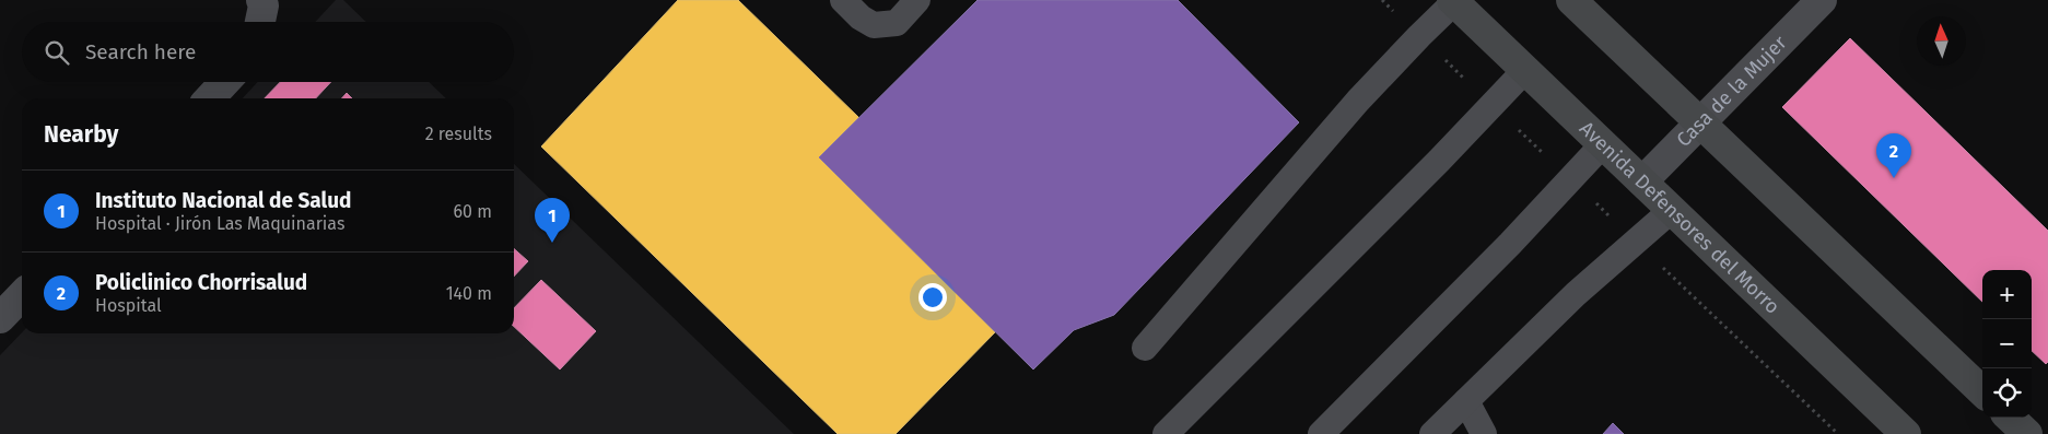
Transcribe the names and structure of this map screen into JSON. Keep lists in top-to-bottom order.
{
  "streets": {
    "main road": ["Avenida Defensores del Morro"],
    "street": ["Casa de la Mujer"]
  },
  "crossings": [
    ["Casa de la Mujer", "Avenida Defensores del Morro"]
  ],
  "north": "top",
  "page": {
    "search": "Search here",
    "heading": ["Nearby", "2 results"],
    "pins": ["2", "1"],
    "list": [
      {
        "mark": "1",
        "name": "Instituto Nacional de Salud",
        "note": "Hospital · Jirón Las Maquinarias",
        "value": "60 m"
      },
      {
        "mark": "2",
        "name": "Policlinico Chorrisalud",
        "note": "Hospital",
        "value": "140 m"
      }
    ],
    "map_buttons": ["+", "−"]
  }
}
